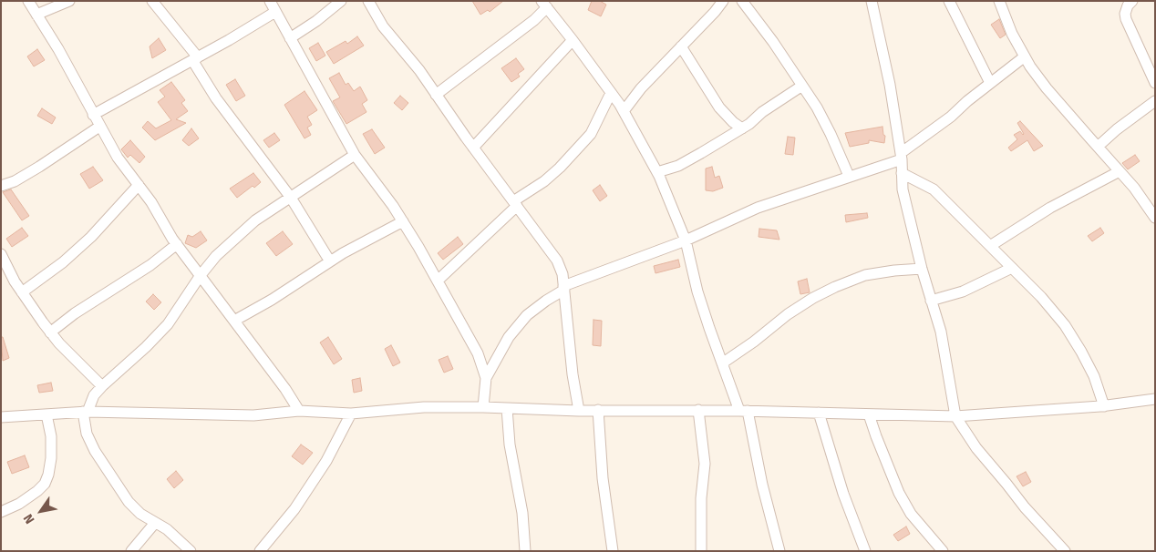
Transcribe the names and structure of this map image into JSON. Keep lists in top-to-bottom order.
{
  "north": "bottom left"
}
